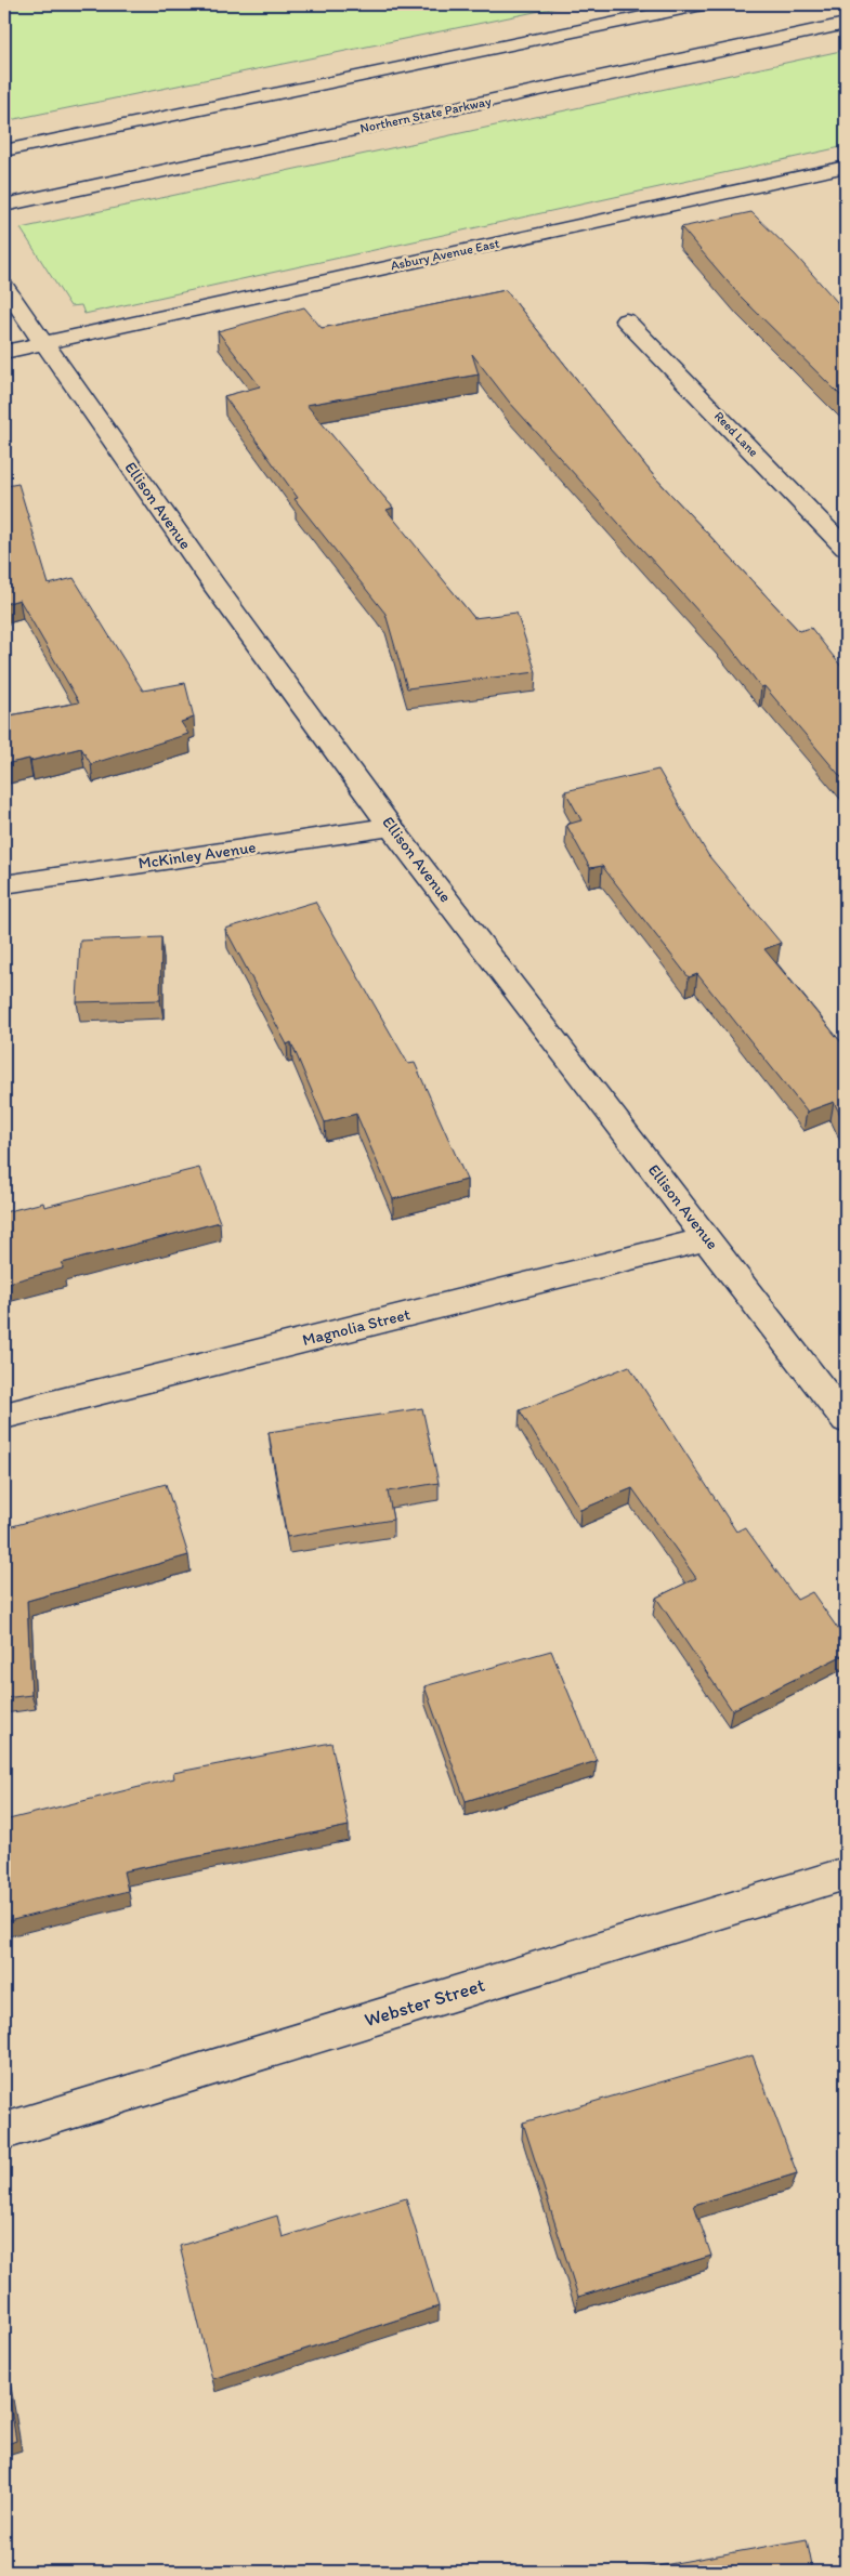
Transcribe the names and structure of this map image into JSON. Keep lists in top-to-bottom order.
{
  "streets": {
    "main road": [
      "Northern State Parkway",
      "Asbury Avenue East",
      "Reed Lane",
      "Ellison Avenue",
      "McKinley Avenue",
      "Magnolia Street",
      "Webster Street"
    ]
  },
  "crossings": [
    ["Asbury Avenue East", "Ellison Avenue"],
    ["Ellison Avenue", "McKinley Avenue"],
    ["Ellison Avenue", "Magnolia Street"]
  ]
}
